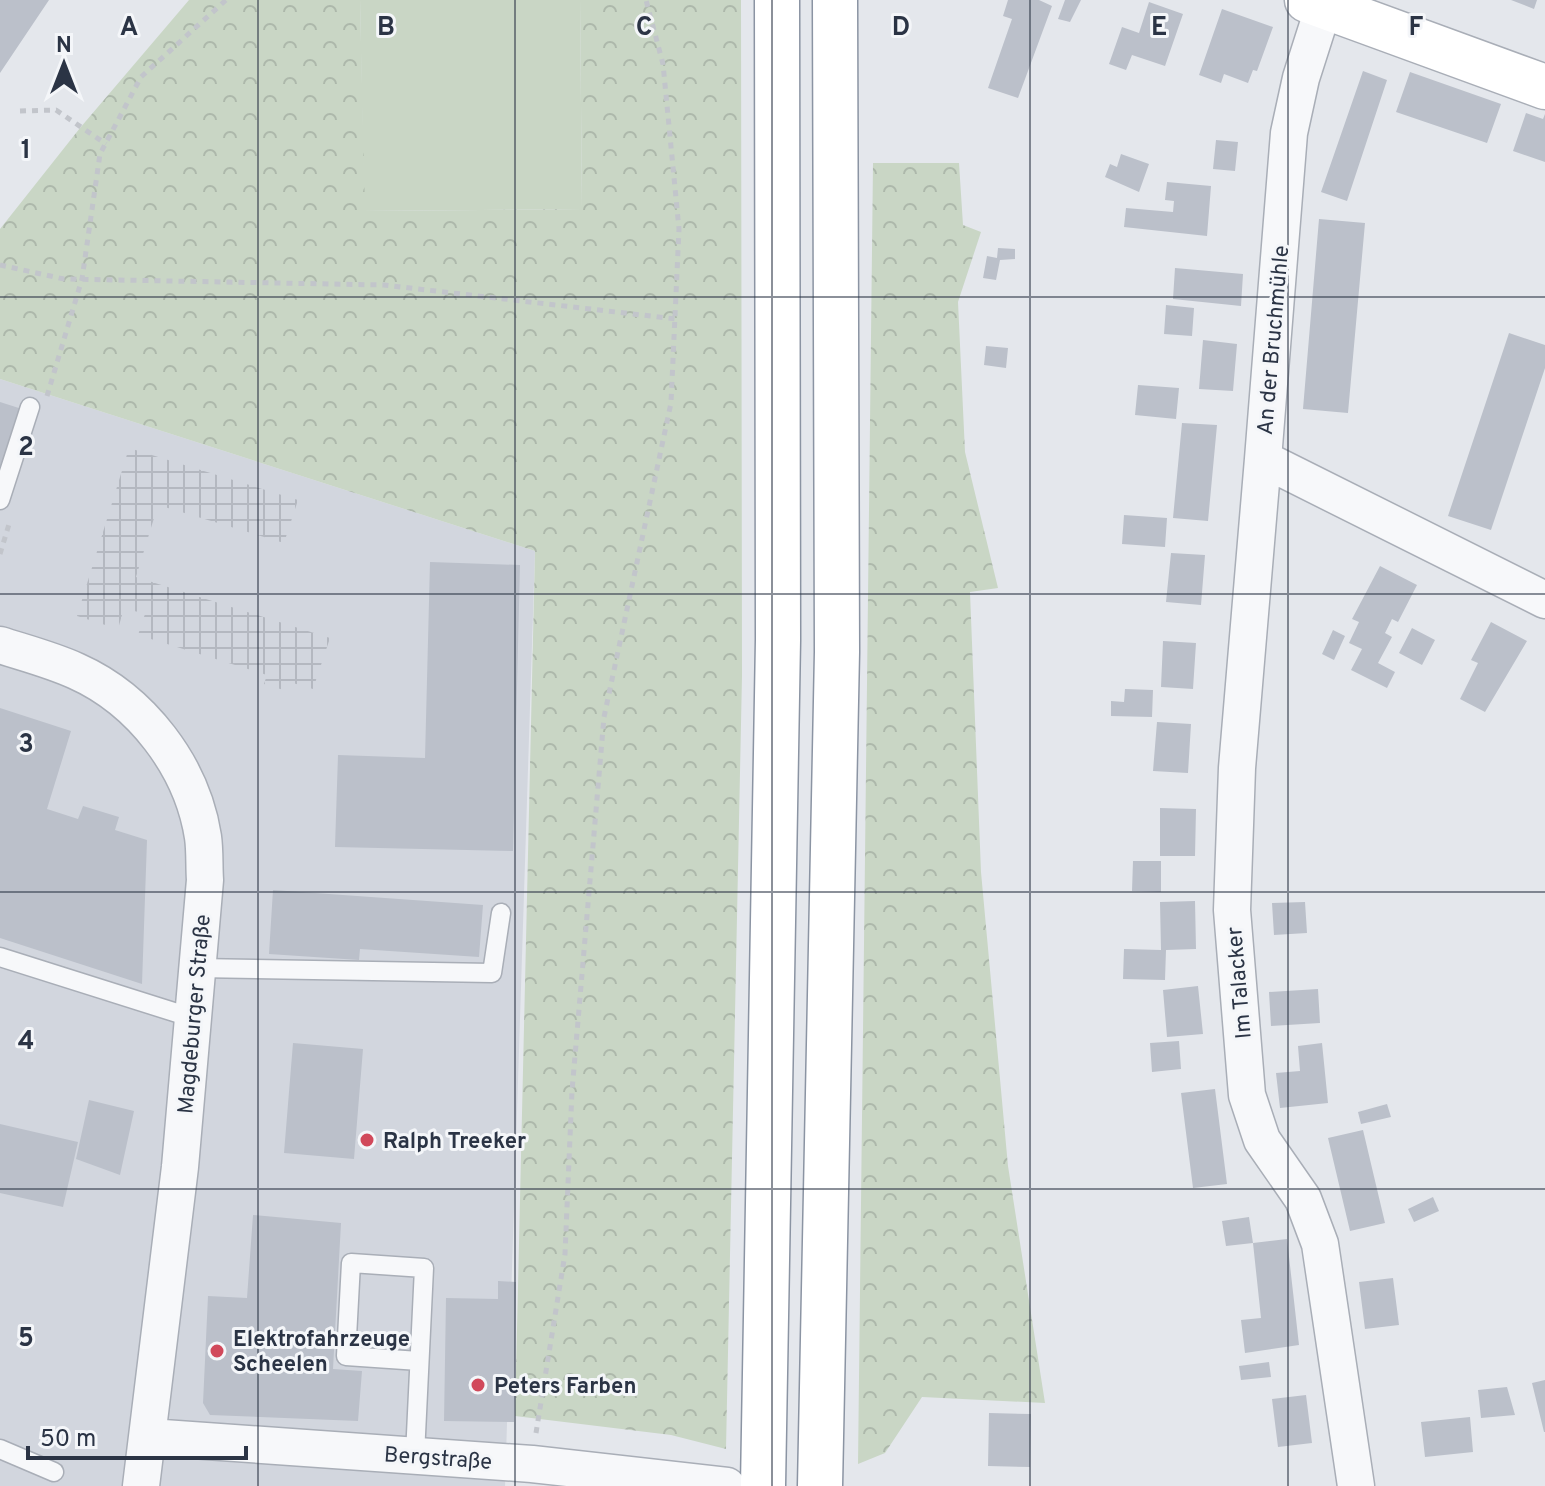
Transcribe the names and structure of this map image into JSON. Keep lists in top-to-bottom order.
{
  "streets": {
    "street": [
      "An der Bruchmühle",
      "Im Talacker",
      "Magdeburger Straße",
      "Bergstraße"
    ]
  },
  "crossings": [
    ["An der Bruchmühle", "Im Talacker"],
    ["Magdeburger Straße", "Bergstraße"]
  ],
  "places": ["Ralph Treeker", "Elektrofahrzeuge Scheelen", "Peters Farben"],
  "scale_bar": "50 m",
  "north": "top",
  "grid": {
    "columns": [
      "A",
      "B",
      "C",
      "D",
      "E",
      "F"
    ],
    "rows": [
      "1",
      "2",
      "3",
      "4",
      "5"
    ]
  }
}
